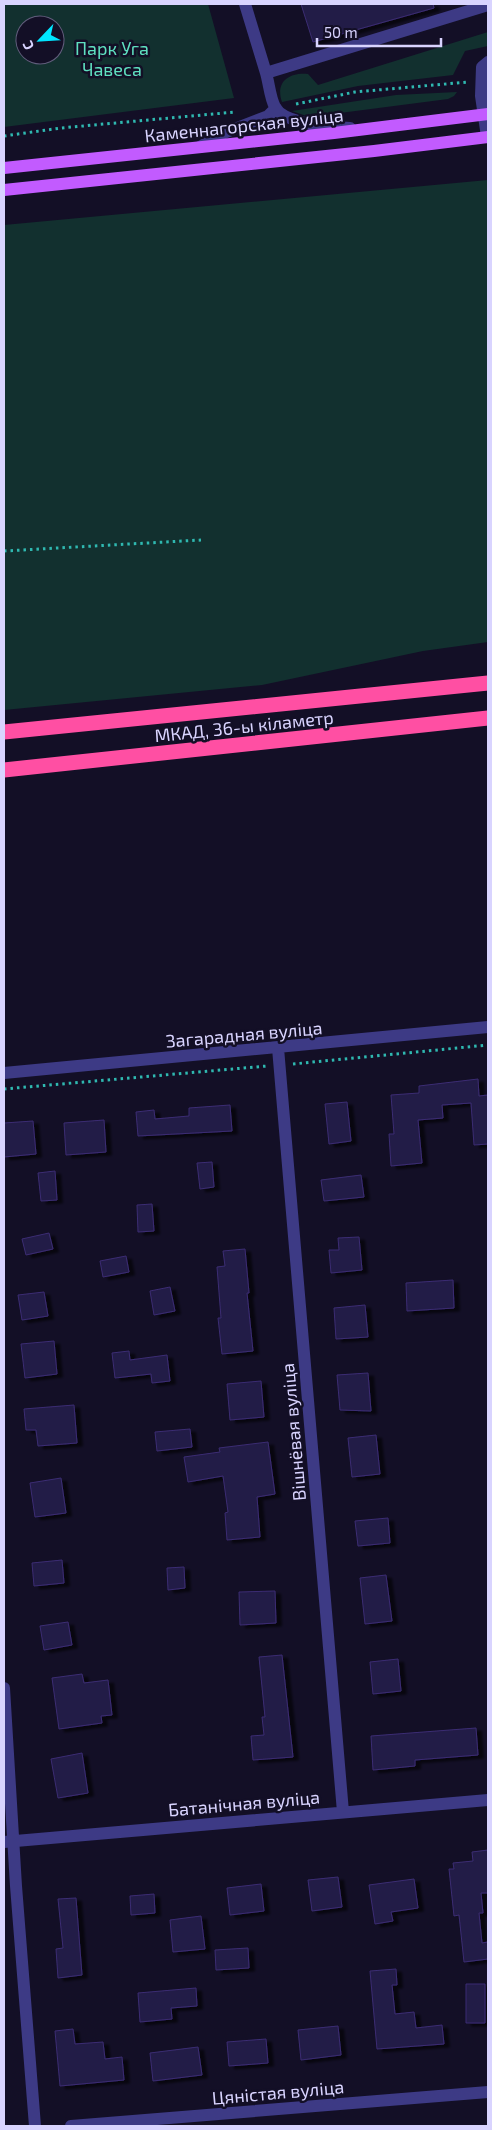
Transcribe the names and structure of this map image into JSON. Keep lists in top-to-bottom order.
{
  "streets": {
    "highway": ["МКАД, 36-ы кіламетр"],
    "main road": ["Каменнагорская вуліца"],
    "street": [
      "Загарадная вуліца",
      "Вішнёвая вуліца",
      "Батанічная вуліца",
      "Цяністая вуліца"
    ]
  },
  "crossings": [
    ["Загарадная вуліца", "Вішнёвая вуліца"],
    ["Вішнёвая вуліца", "Батанічная вуліца"]
  ],
  "parks": ["Парк Уга Чавеса"],
  "scale_bar": "50 m",
  "north": "bottom left"
}
